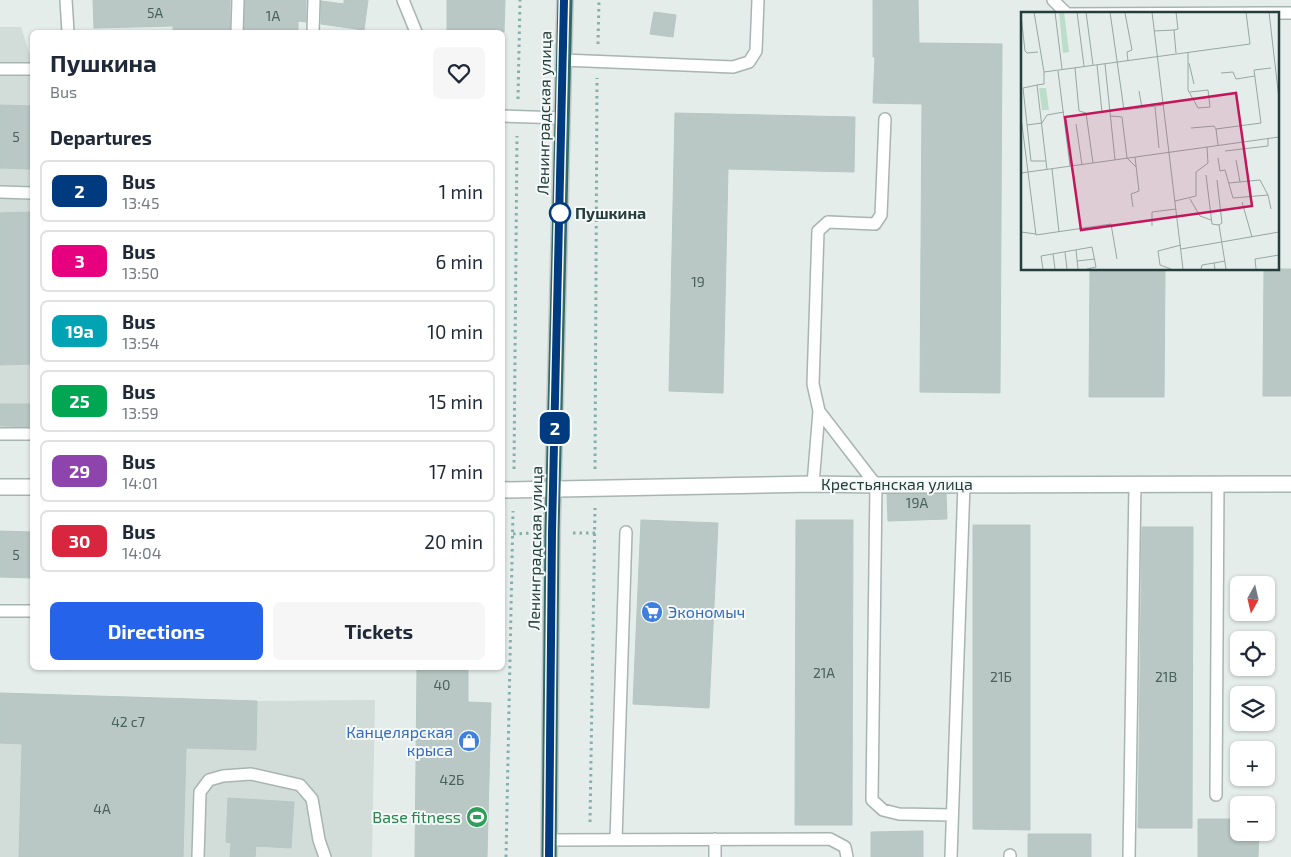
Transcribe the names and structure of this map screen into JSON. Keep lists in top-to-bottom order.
{
  "streets": {
    "highway": ["Ленинградская улица"],
    "street": ["Крестьянская улица"]
  },
  "crossings": [
    ["Ленинградская улица", "Крестьянская улица"]
  ],
  "places": {
    "other": ["Пушкина"],
    "supermarket": ["Экономыч"],
    "shop": ["Канцелярская крыса"],
    "sports": ["Base fitness"]
  },
  "lines": ["bus line 2"],
  "house_numbers": [
    "5А",
    "1А",
    "5",
    "19",
    "19А",
    "5",
    "21А",
    "21Б",
    "21В",
    "40",
    "42 с7",
    "42Б",
    "4А"
  ],
  "north": "bottom",
  "page": {
    "on_map": "2",
    "heading": [
      ["Пушкина", "Bus"],
      "Departures"
    ],
    "list": [
      {
        "mark": "2",
        "name": "Bus",
        "note": "13:45",
        "value": "1 min"
      },
      {
        "mark": "3",
        "name": "Bus",
        "note": "13:50",
        "value": "6 min"
      },
      {
        "mark": "19а",
        "name": "Bus",
        "note": "13:54",
        "value": "10 min"
      },
      {
        "mark": "25",
        "name": "Bus",
        "note": "13:59",
        "value": "15 min"
      },
      {
        "mark": "29",
        "name": "Bus",
        "note": "14:01",
        "value": "17 min"
      },
      {
        "mark": "30",
        "name": "Bus",
        "note": "14:04",
        "value": "20 min"
      }
    ],
    "map_buttons": ["+", "−"],
    "buttons": ["Directions", "Tickets"]
  }
}
